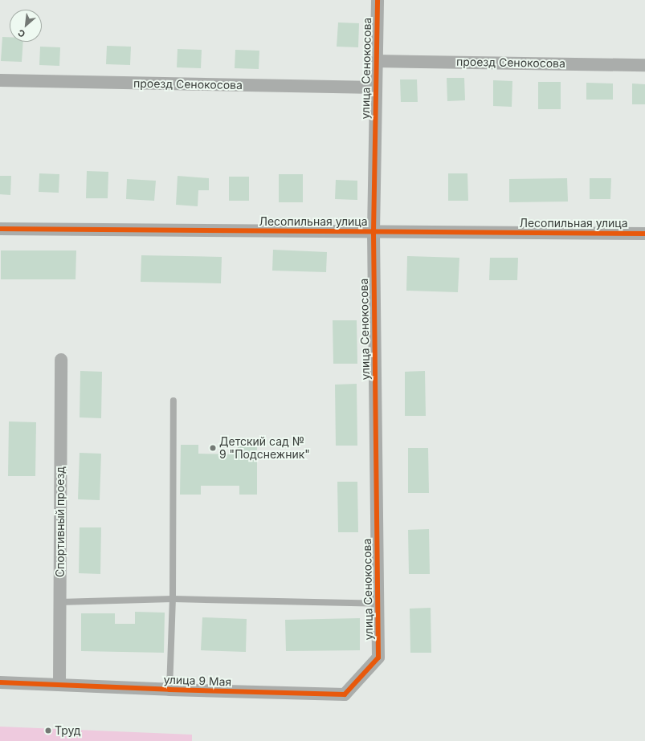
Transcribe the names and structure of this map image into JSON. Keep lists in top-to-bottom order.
{
  "streets": {
    "street": [
      "проезд Сенокосова",
      "улица Сенокосова",
      "Лесопильная улица",
      "Спортивный проезд",
      "улица 9 Мая"
    ]
  },
  "crossings": [
    ["проезд Сенокосова", "улица Сенокосова"],
    ["улица Сенокосова", "Лесопильная улица"],
    ["улица Сенокосова", "улица 9 Мая"],
    ["Спортивный проезд", "улица 9 Мая"]
  ],
  "places": ["Детский сад № 9 \"Подснежник\"", "Труд"],
  "north": "bottom left"
}
